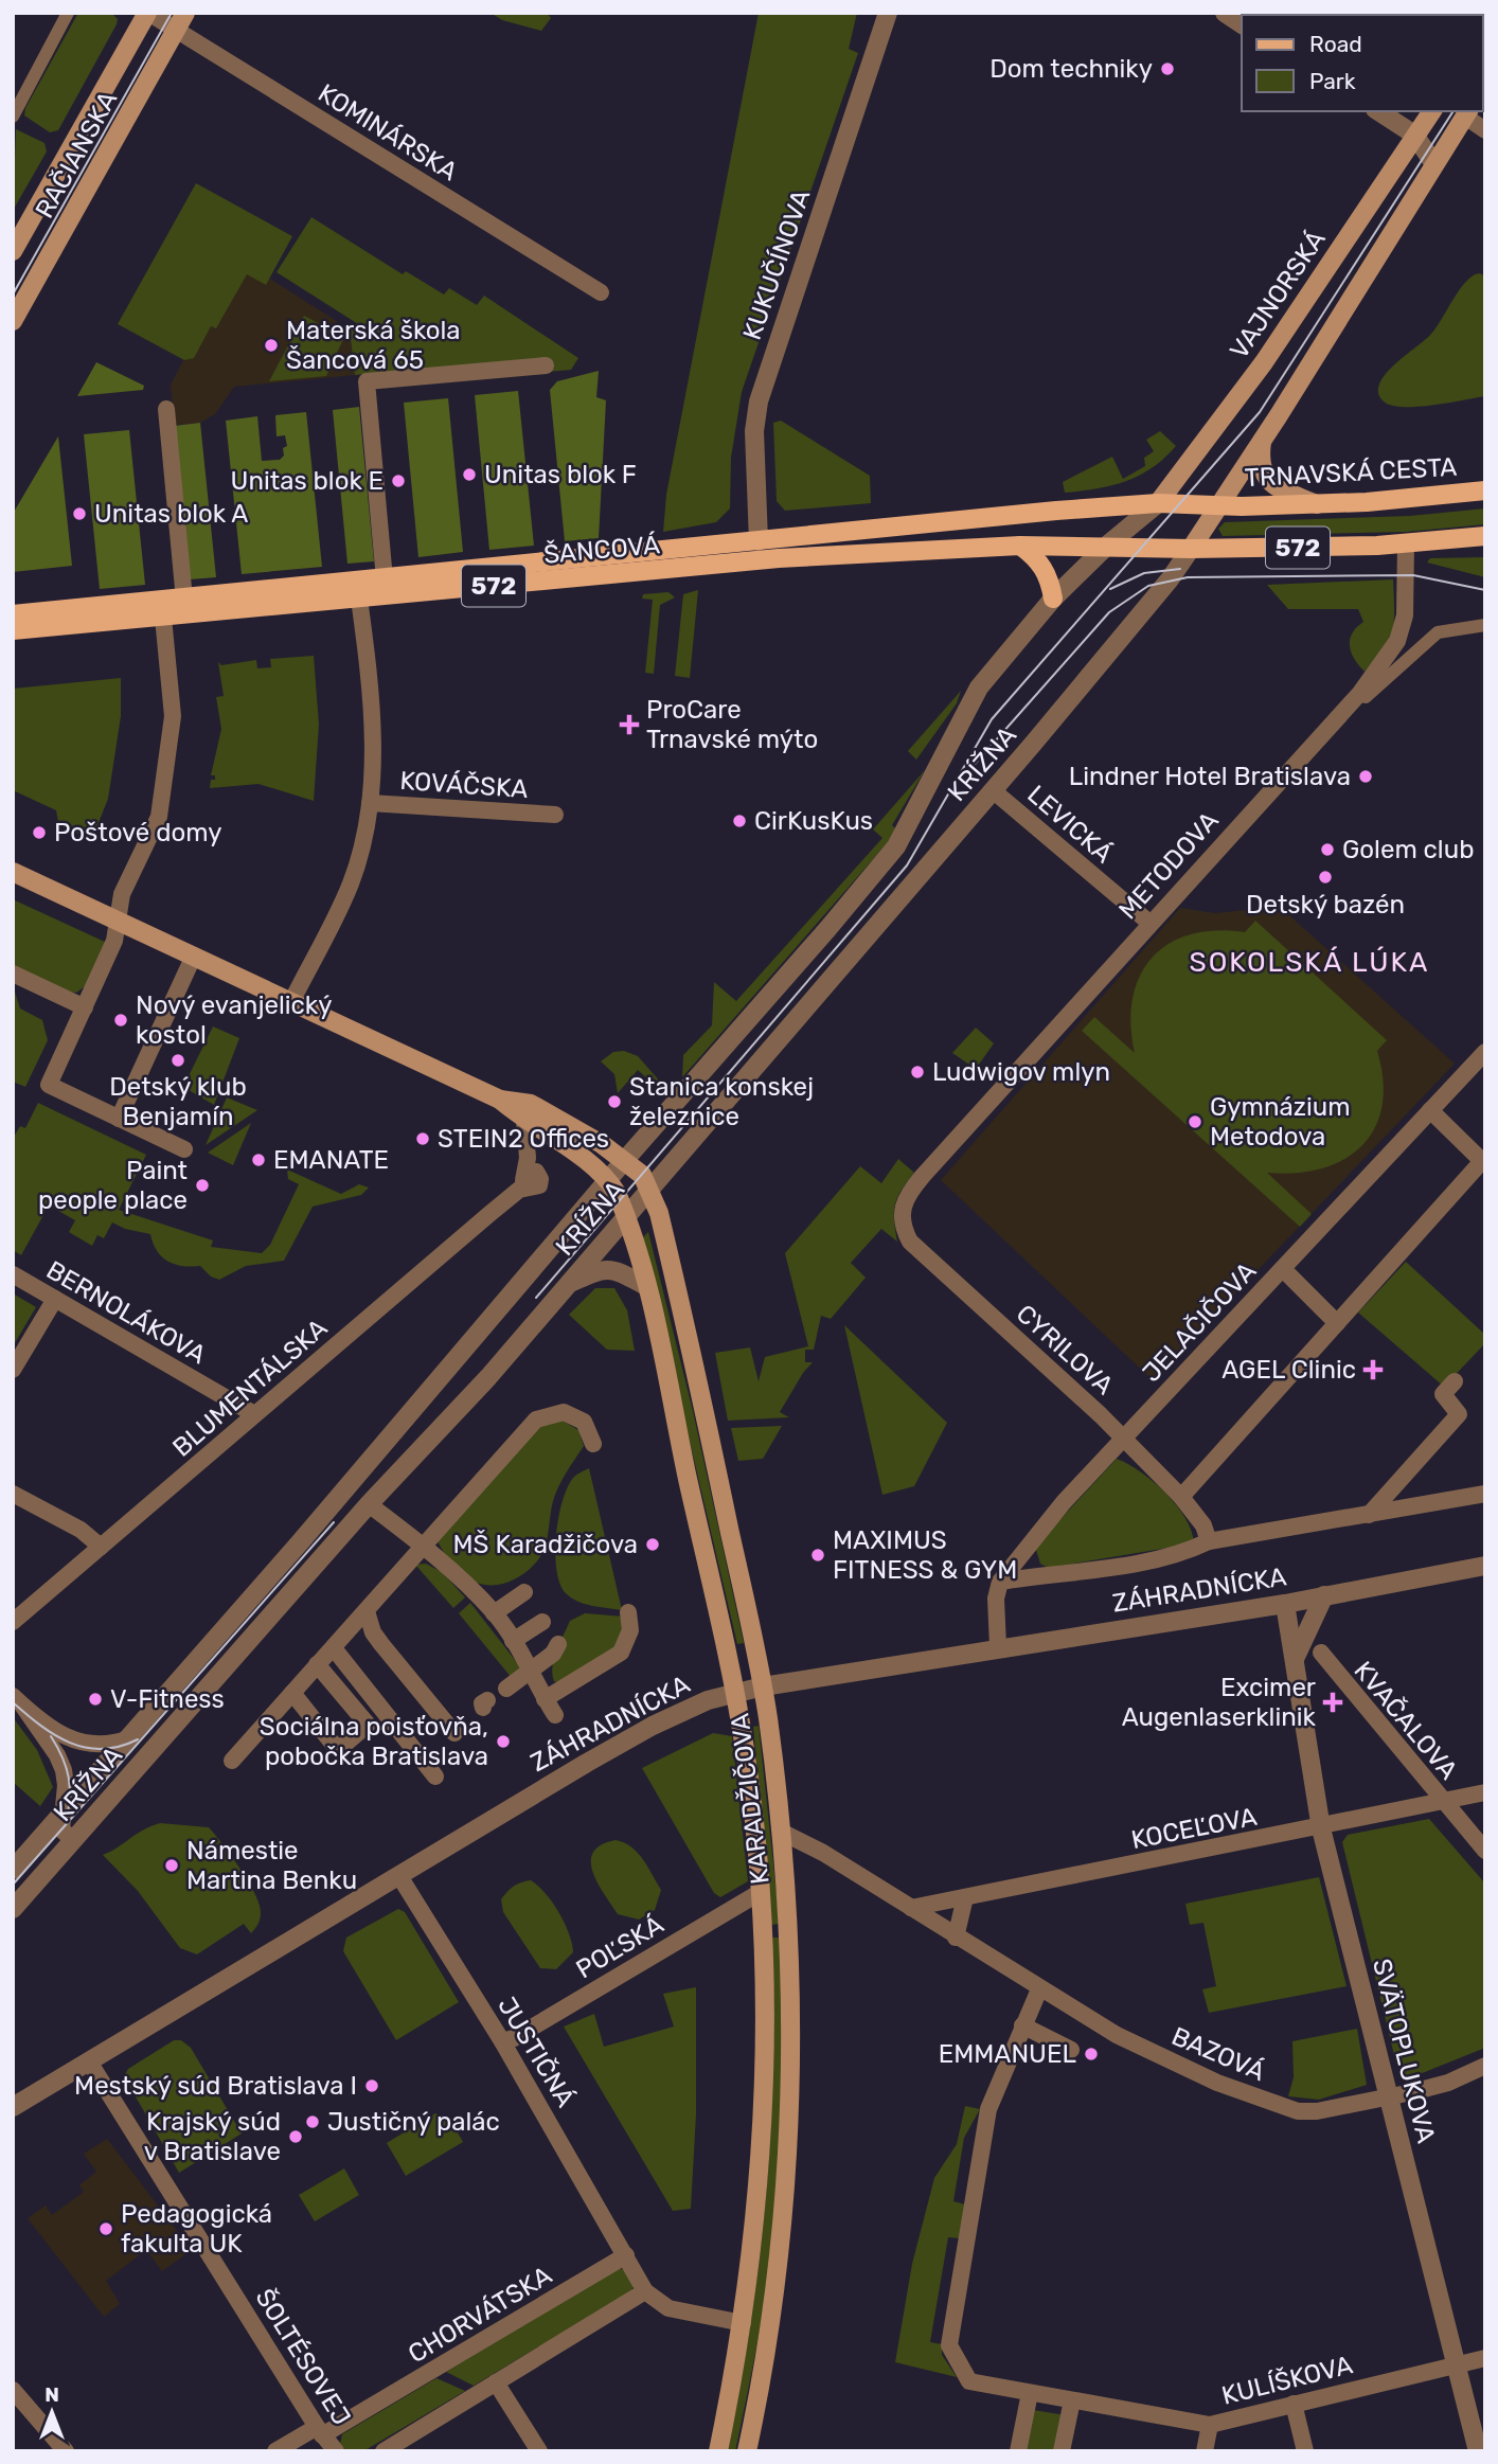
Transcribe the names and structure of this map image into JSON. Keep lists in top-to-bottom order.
{
  "streets": {
    "main road": [
      "RAČIANSKA",
      "VAJNORSKÁ",
      "TRNAVSKÁ CESTA",
      "572",
      "ŠANCOVÁ",
      "KARADŽIČOVA"
    ],
    "street": [
      "KOMINÁRSKA",
      "KUKUČÍNOVA",
      "KRÍŽNA",
      "KOVÁČSKA",
      "LEVICKÁ",
      "METODOVA",
      "BERNOLÁKOVA",
      "JELAČIČOVA",
      "CYRILOVA",
      "BLUMENTÁLSKA",
      "ZÁHRADNÍCKA",
      "KVAČALOVA",
      "KOCEĽOVA",
      "POĽSKÁ",
      "SVÄTOPLUKOVA",
      "JUSTIČNÁ",
      "BAZOVÁ",
      "CHORVÁTSKA",
      "ŠOLTÉSOVEJ",
      "KULÍŠKOVA"
    ]
  },
  "crossings": [
    ["KOMINÁRSKA", "RAČIANSKA"],
    ["KUKUČÍNOVA", "ŠANCOVÁ"],
    ["VAJNORSKÁ", "572"],
    ["VAJNORSKÁ", "ŠANCOVÁ"],
    ["VAJNORSKÁ", "KRÍŽNA"],
    ["TRNAVSKÁ CESTA", "572"],
    ["572", "ŠANCOVÁ"],
    ["572", "KRÍŽNA"],
    ["572", "METODOVA"],
    ["ŠANCOVÁ", "KRÍŽNA"],
    ["KRÍŽNA", "LEVICKÁ"],
    ["KRÍŽNA", "KARADŽIČOVA"],
    ["LEVICKÁ", "METODOVA"],
    ["METODOVA", "CYRILOVA"],
    ["BERNOLÁKOVA", "BLUMENTÁLSKA"],
    ["JELAČIČOVA", "CYRILOVA"],
    ["ZÁHRADNÍCKA", "KARADŽIČOVA"],
    ["ZÁHRADNÍCKA", "SVÄTOPLUKOVA"],
    ["ZÁHRADNÍCKA", "JUSTIČNÁ"],
    ["ZÁHRADNÍCKA", "ŠOLTÉSOVEJ"],
    ["KVAČALOVA", "KOCEĽOVA"],
    ["KARADŽIČOVA", "POĽSKÁ"],
    ["KARADŽIČOVA", "BAZOVÁ"],
    ["KOCEĽOVA", "SVÄTOPLUKOVA"],
    ["KOCEĽOVA", "BAZOVÁ"],
    ["POĽSKÁ", "JUSTIČNÁ"],
    ["SVÄTOPLUKOVA", "BAZOVÁ"],
    ["SVÄTOPLUKOVA", "KULÍŠKOVA"],
    ["JUSTIČNÁ", "CHORVÁTSKA"],
    ["CHORVÁTSKA", "ŠOLTÉSOVEJ"]
  ],
  "districts": ["SOKOLSKÁ LÚKA"],
  "places": {
    "other": [
      "Dom techniky",
      "Materská škola Šancová 65",
      "Unitas blok F",
      "Unitas blok E",
      "Unitas blok A",
      "Lindner Hotel Bratislava",
      "CirKusKus",
      "Poštové domy",
      "Golem club",
      "Detský bazén",
      "Nový evanjelický kostol",
      "Detský klub Benjamín",
      "Ludwigov mlyn",
      "Stanica konskej železnice",
      "Gymnázium Metodova",
      "STEIN2 Offices",
      "EMANATE",
      "Paint people place",
      "MŠ Karadžičova",
      "MAXIMUS FITNESS & GYM",
      "V-Fitness",
      "Sociálna poisťovňa, pobočka Bratislava",
      "Námestie Martina Benku",
      "EMMANUEL",
      "Mestský súd Bratislava I",
      "Justičný palác",
      "Krajský súd v Bratislave",
      "Pedagogická fakulta UK"
    ],
    "health": ["ProCare Trnavské mýto", "AGEL Clinic", "Excimer Augenlaserklinik"]
  },
  "legend": ["Road", "Park"],
  "north": "top"
}
